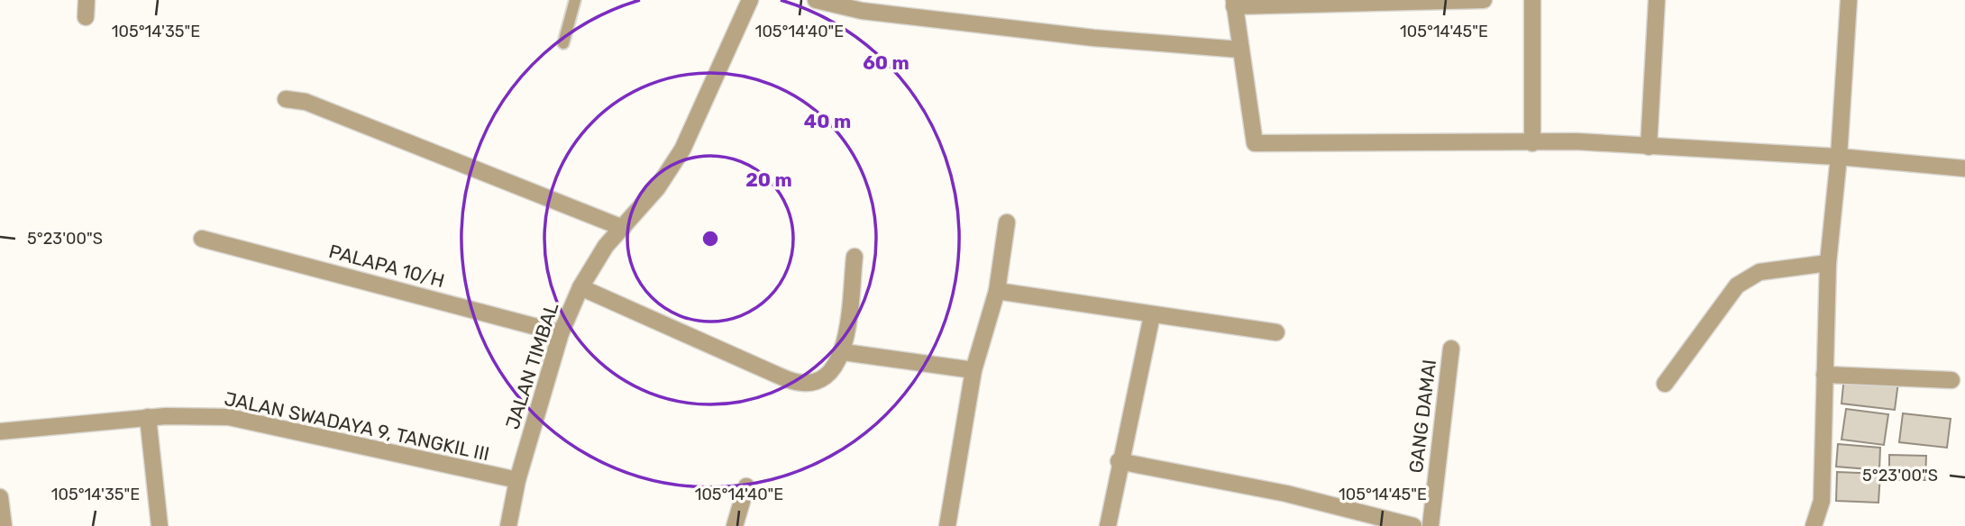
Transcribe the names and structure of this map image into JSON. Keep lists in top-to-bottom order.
{
  "streets": {
    "street": [
      "PALAPA 10/H",
      "JALAN TIMBAL",
      "GANG DAMAI",
      "JALAN SWADAYA 9, TANGKIL III"
    ]
  },
  "crossings": [
    ["PALAPA 10/H", "JALAN TIMBAL"],
    ["JALAN TIMBAL", "JALAN SWADAYA 9, TANGKIL III"]
  ],
  "coordinates": [
    "105°14'35\"E",
    "105°14'40\"E",
    "105°14'45\"E",
    "5°23'00\"S"
  ],
  "rings": ["60 m", "40 m", "20 m"]
}
